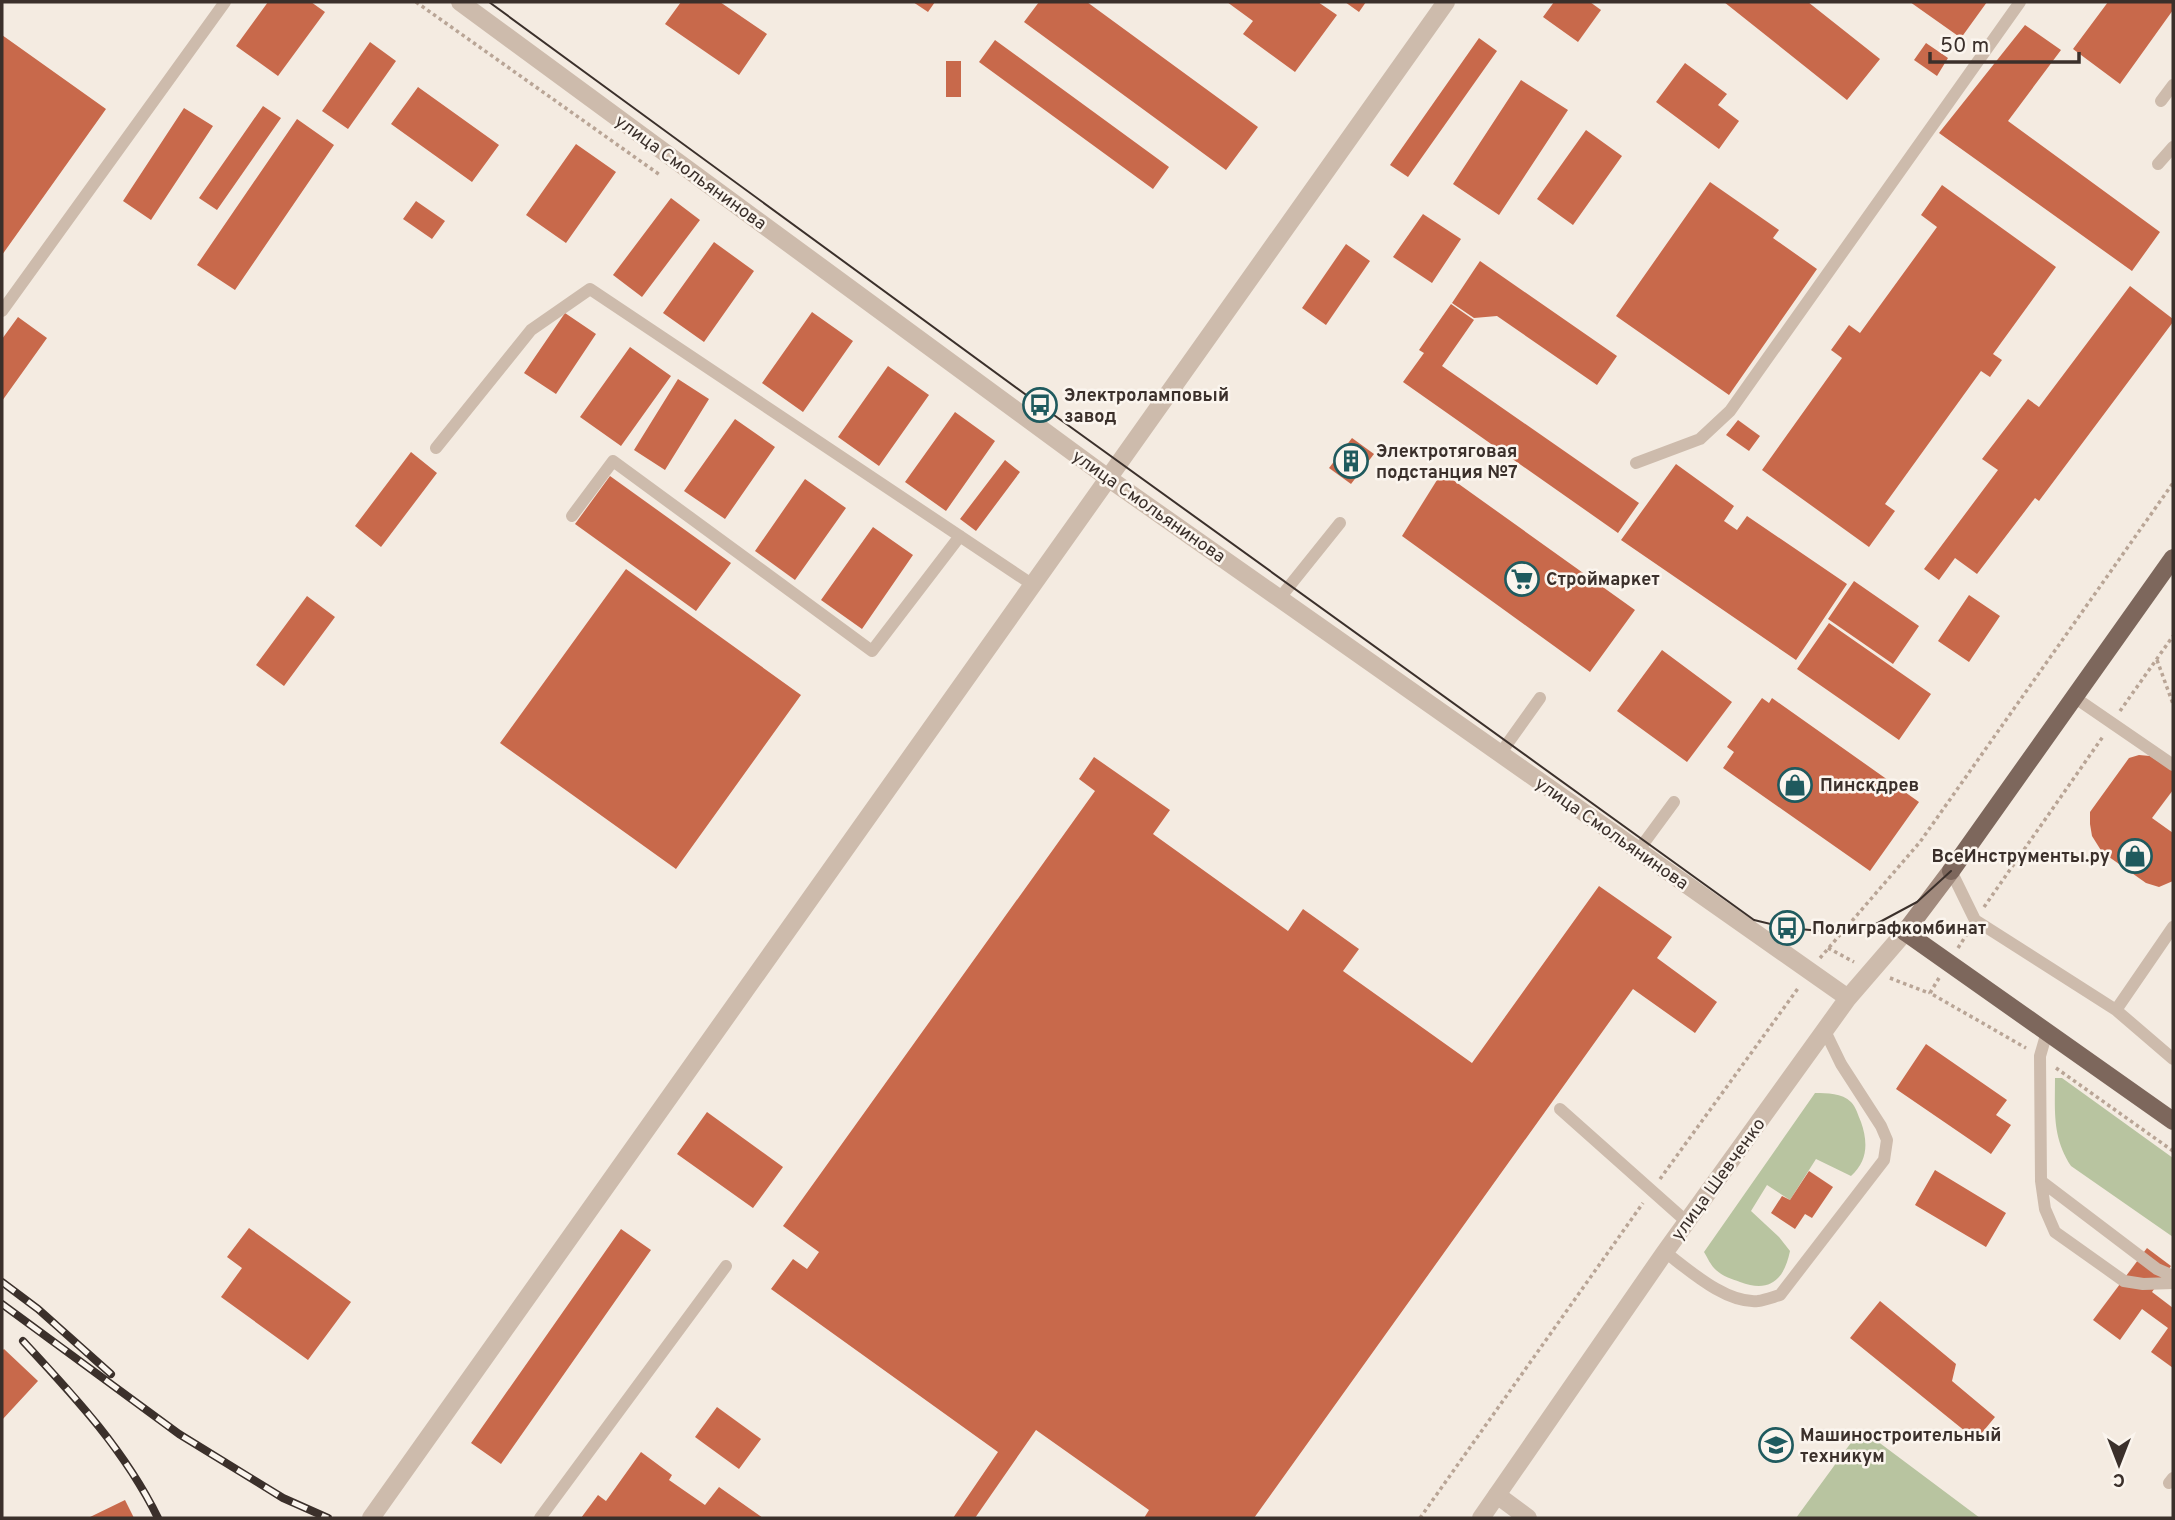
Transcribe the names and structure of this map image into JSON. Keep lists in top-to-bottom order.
{
  "streets": {
    "main road": ["улица Шевченко"],
    "street": ["улица Смольянинова"]
  },
  "crossings": [
    ["улица Смольянинова", "улица Шевченко"]
  ],
  "places": {
    "bus stop": ["Электроламповый завод", "Полиграфкомбинат"],
    "building": ["Электротяговая подстанция №7"],
    "supermarket": ["Строймаркет"],
    "shop": ["Пинскдрев", "ВсеИнструменты.ру"],
    "school or university": ["Машиностроительный техникум"]
  },
  "scale_bar": "50 m",
  "north": "bottom"
}
